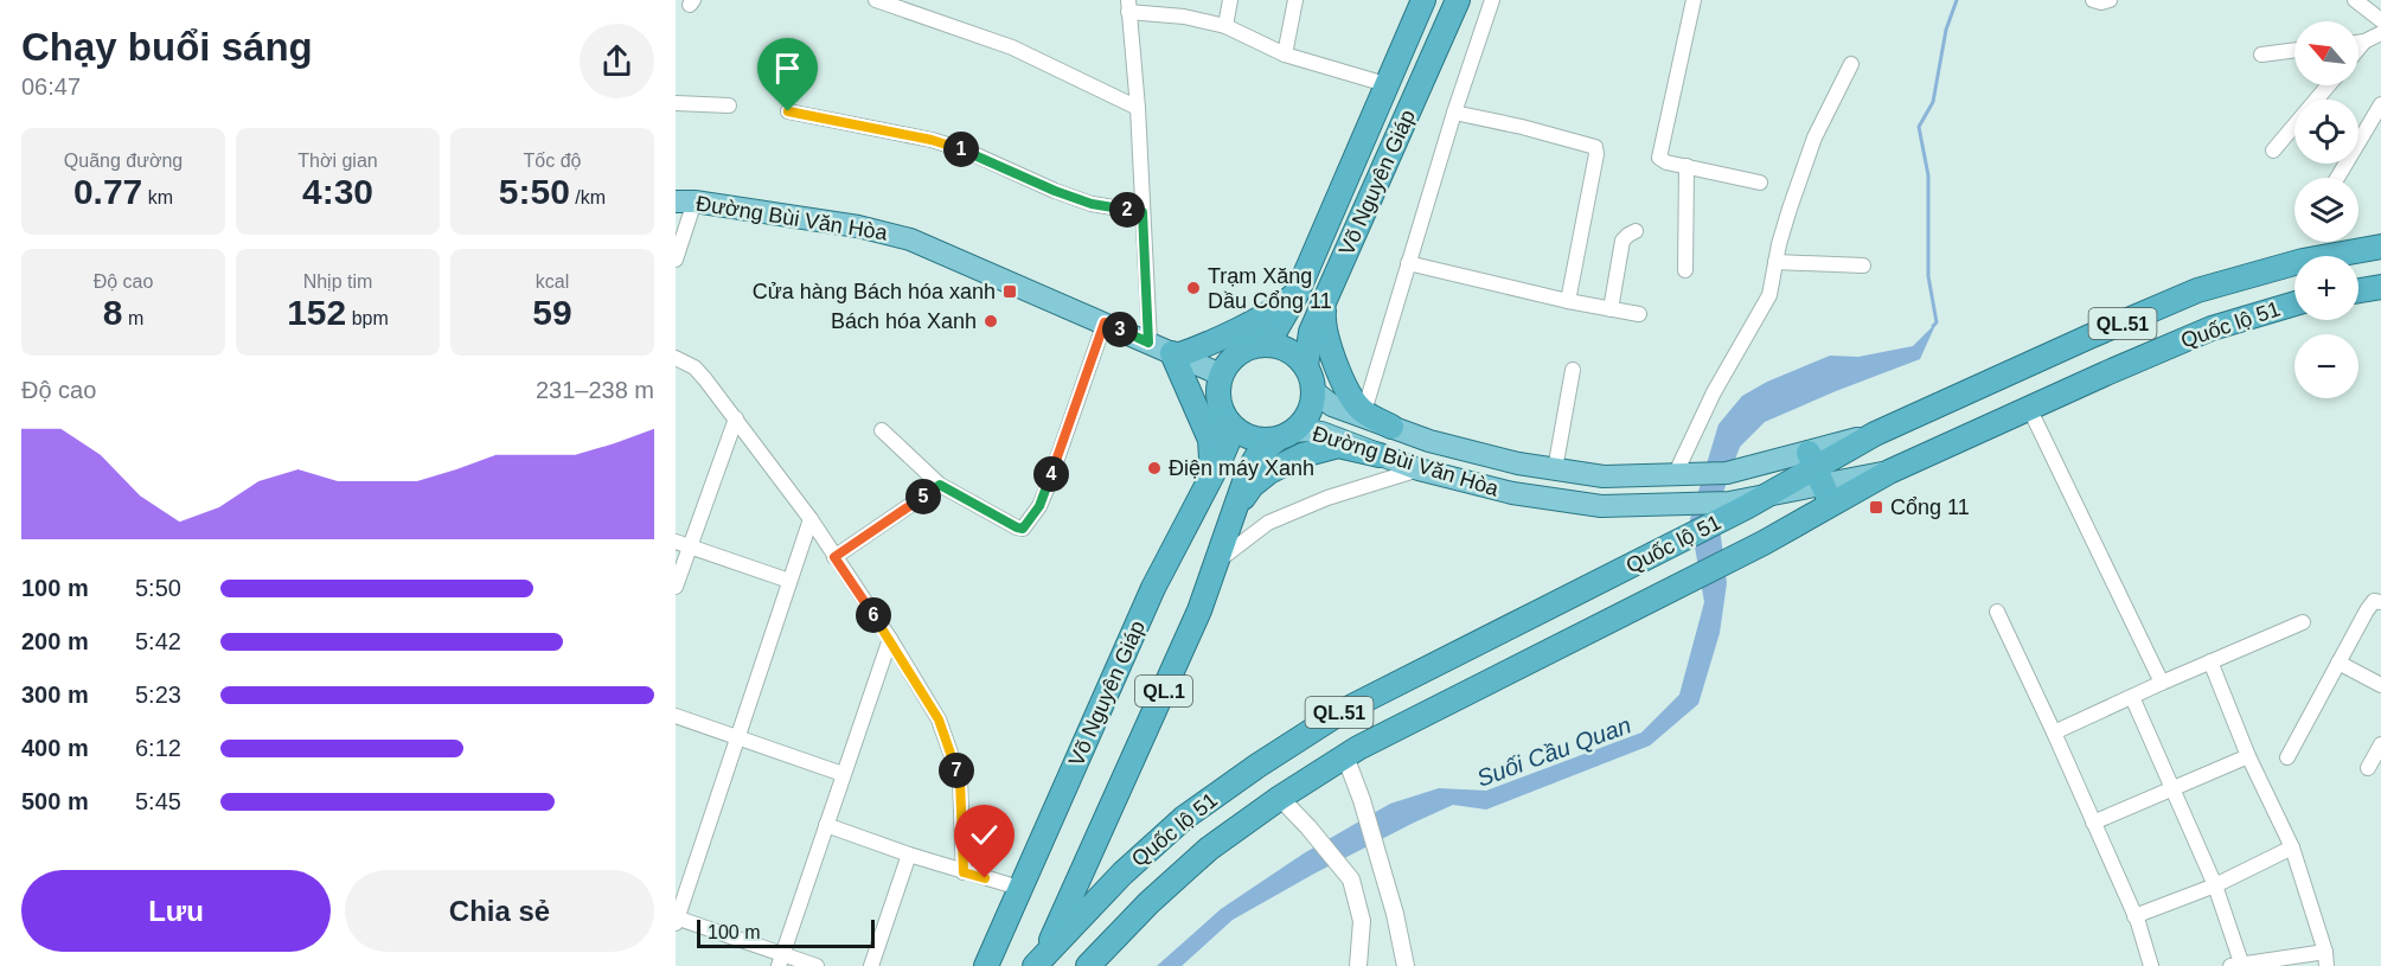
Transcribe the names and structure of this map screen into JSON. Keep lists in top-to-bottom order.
{
  "streets": {
    "highway": [
      "Võ Nguyên Giáp",
      "QL.51",
      "Quốc lộ 51",
      "QL.1"
    ],
    "main road": ["Đường Bùi Văn Hòa"]
  },
  "crossings": [
    ["Võ Nguyên Giáp", "Đường Bùi Văn Hòa"],
    ["Võ Nguyên Giáp", "QL.1"],
    ["Đường Bùi Văn Hòa", "Quốc lộ 51"],
    ["Đường Bùi Văn Hòa", "QL.1"],
    ["Quốc lộ 51", "QL.1"]
  ],
  "water": ["Suối Cầu Quan"],
  "places": {
    "other": ["Trạm Xăng Dầu Cổng 11", "Bách hóa Xanh", "Điện máy Xanh"],
    "transit": ["Cửa hàng Bách hóa xanh", "Cổng 11"]
  },
  "scale_bar": "100 m",
  "north": "top left",
  "page": {
    "heading": ["Chạy buổi sáng", "06:47"],
    "map_buttons": ["+", "−"],
    "stats": [
      ["Quãng đường", "0.77 km"],
      ["Thời gian", "4:30"],
      ["Tốc độ", "5:50 /km"],
      ["Độ cao", "8 m"],
      ["Nhịp tim", "152 bpm"],
      ["kcal", "59"]
    ],
    "pins": [
      "1",
      "2",
      "3",
      "4",
      "5",
      "6",
      "7"
    ],
    "chart": ["Độ cao", "231–238 m"],
    "list": [
      {
        "name": "100 m",
        "note": "5:50"
      },
      {
        "name": "200 m",
        "note": "5:42"
      },
      {
        "name": "300 m",
        "note": "5:23"
      },
      {
        "name": "400 m",
        "note": "6:12"
      },
      {
        "name": "500 m",
        "note": "5:45"
      }
    ],
    "buttons": ["Lưu", "Chia sẻ"],
    "scale": "100 m"
  }
}
